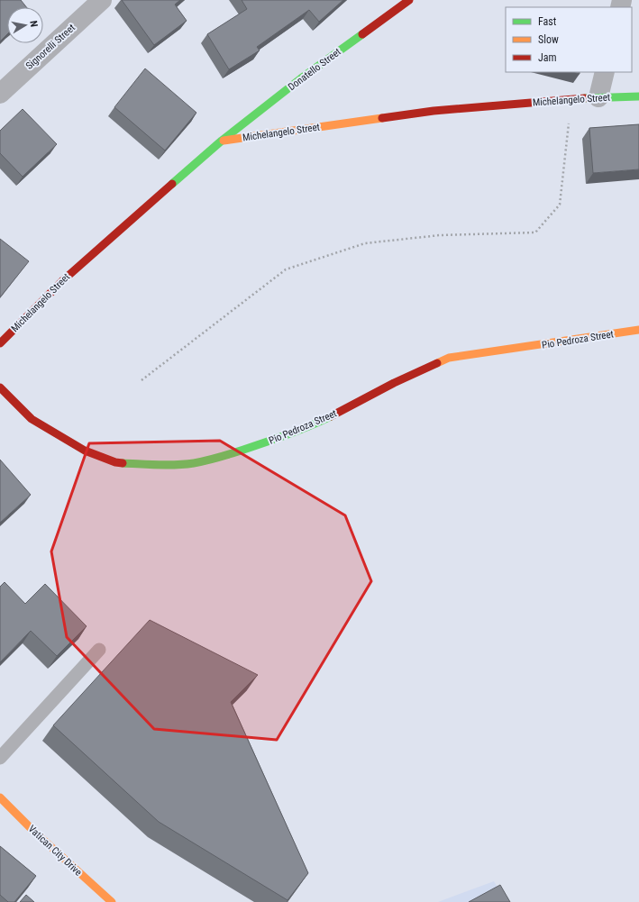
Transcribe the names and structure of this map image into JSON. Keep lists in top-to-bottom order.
{
  "streets": {
    "street": [
      "Signorelli Street",
      "Donatello Street",
      "Michelangelo Street",
      "Pio Pedroza Street",
      "Vatican City Drive"
    ]
  },
  "crossings": [
    ["Donatello Street", "Michelangelo Street"]
  ],
  "legend": ["Fast", "Slow", "Jam"],
  "north": "right"
}
